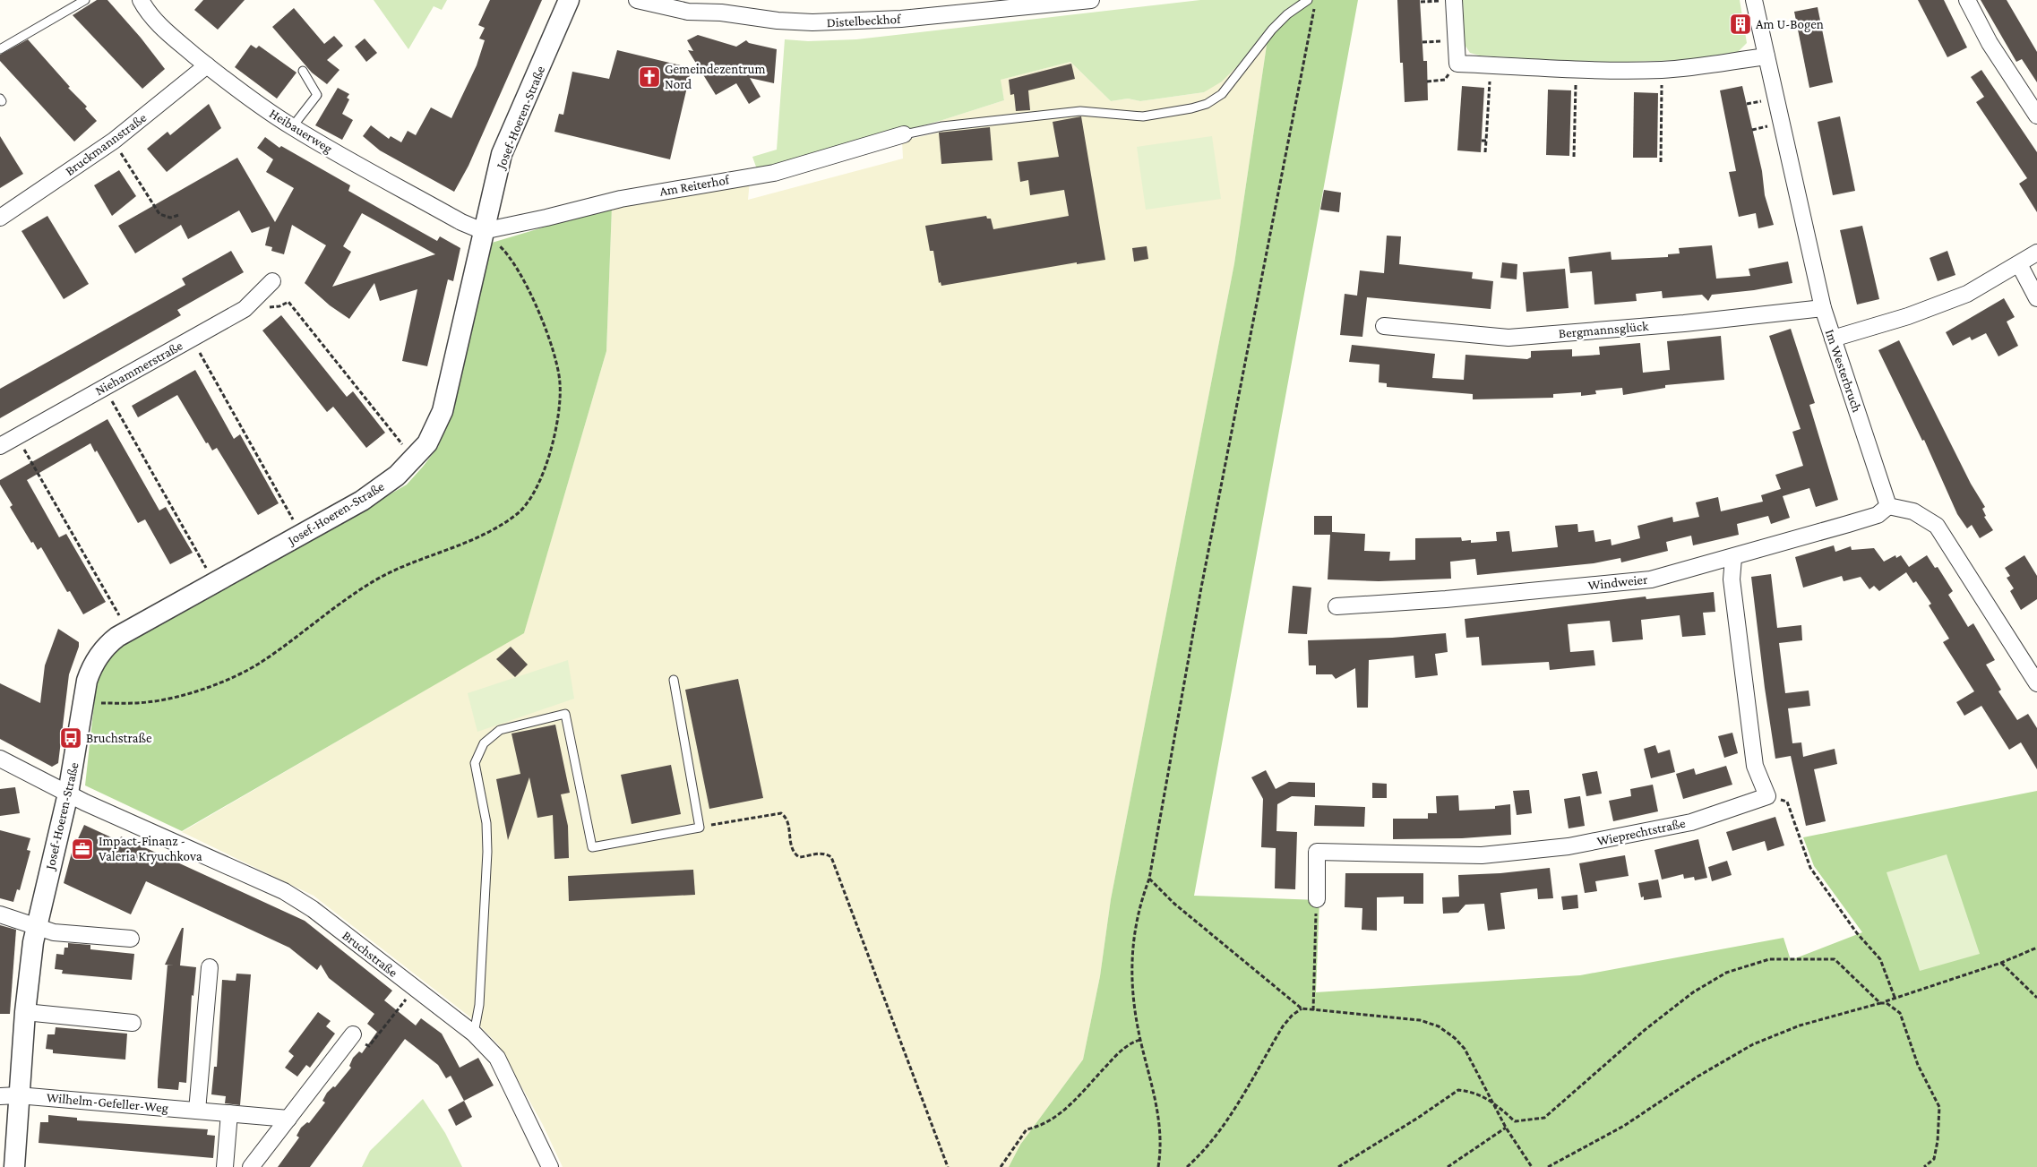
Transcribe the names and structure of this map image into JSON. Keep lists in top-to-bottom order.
{
  "streets": {
    "street": [
      "Distelbeckhof",
      "Josef-Hoeren-Straße",
      "Heibauerweg",
      "Bruckmannstraße",
      "Am Reiterhof",
      "Bergmannsglück",
      "Niehammerstraße",
      "Im Westerbruch",
      "Windweier",
      "Wieprechtstraße",
      "Bruchstraße",
      "Wilhelm-Gefeller-Weg"
    ]
  },
  "crossings": [
    ["Josef-Hoeren-Straße", "Heibauerweg"],
    ["Josef-Hoeren-Straße", "Am Reiterhof"],
    ["Josef-Hoeren-Straße", "Bruchstraße"],
    ["Josef-Hoeren-Straße", "Wilhelm-Gefeller-Weg"],
    ["Heibauerweg", "Bruckmannstraße"],
    ["Heibauerweg", "Am Reiterhof"],
    ["Bergmannsglück", "Im Westerbruch"],
    ["Im Westerbruch", "Windweier"]
  ],
  "places": {
    "building": ["Am U-Bogen"],
    "church": ["Gemeindezentrum Nord"],
    "bus stop": ["Bruchstraße"],
    "office": ["Impact-Finanz - Valeria Kryuchkova"]
  }
}
